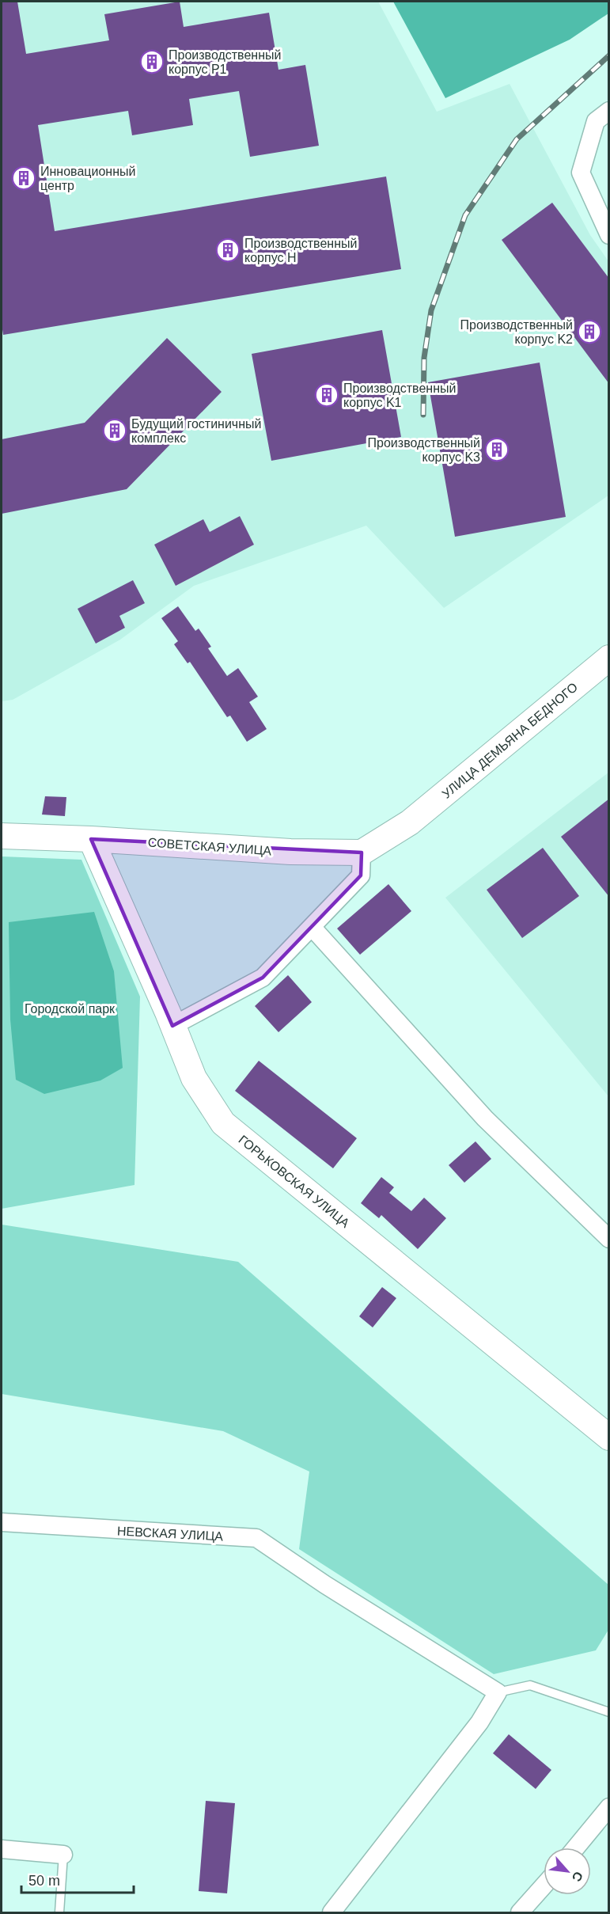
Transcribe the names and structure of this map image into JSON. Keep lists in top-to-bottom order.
{
  "streets": {
    "street": [
      "УЛИЦА ДЕМЬЯНА БЕДНОГО",
      "СОВЕТСКАЯ УЛИЦА",
      "ГОРЬКОВСКАЯ УЛИЦА",
      "НЕВСКАЯ УЛИЦА"
    ]
  },
  "crossings": [
    ["УЛИЦА ДЕМЬЯНА БЕДНОГО", "СОВЕТСКАЯ УЛИЦА"],
    ["СОВЕТСКАЯ УЛИЦА", "ГОРЬКОВСКАЯ УЛИЦА"]
  ],
  "parks": ["Городской парк"],
  "places": {
    "building": [
      "Производственный корпус P1",
      "Инновационный центр",
      "Производственный корпус H",
      "Производственный корпус K2",
      "Производственный корпус K1",
      "Будущий гостиничный комплекс",
      "Производственный корпус K3"
    ]
  },
  "scale_bar": "50 m",
  "north": "bottom right"
}
